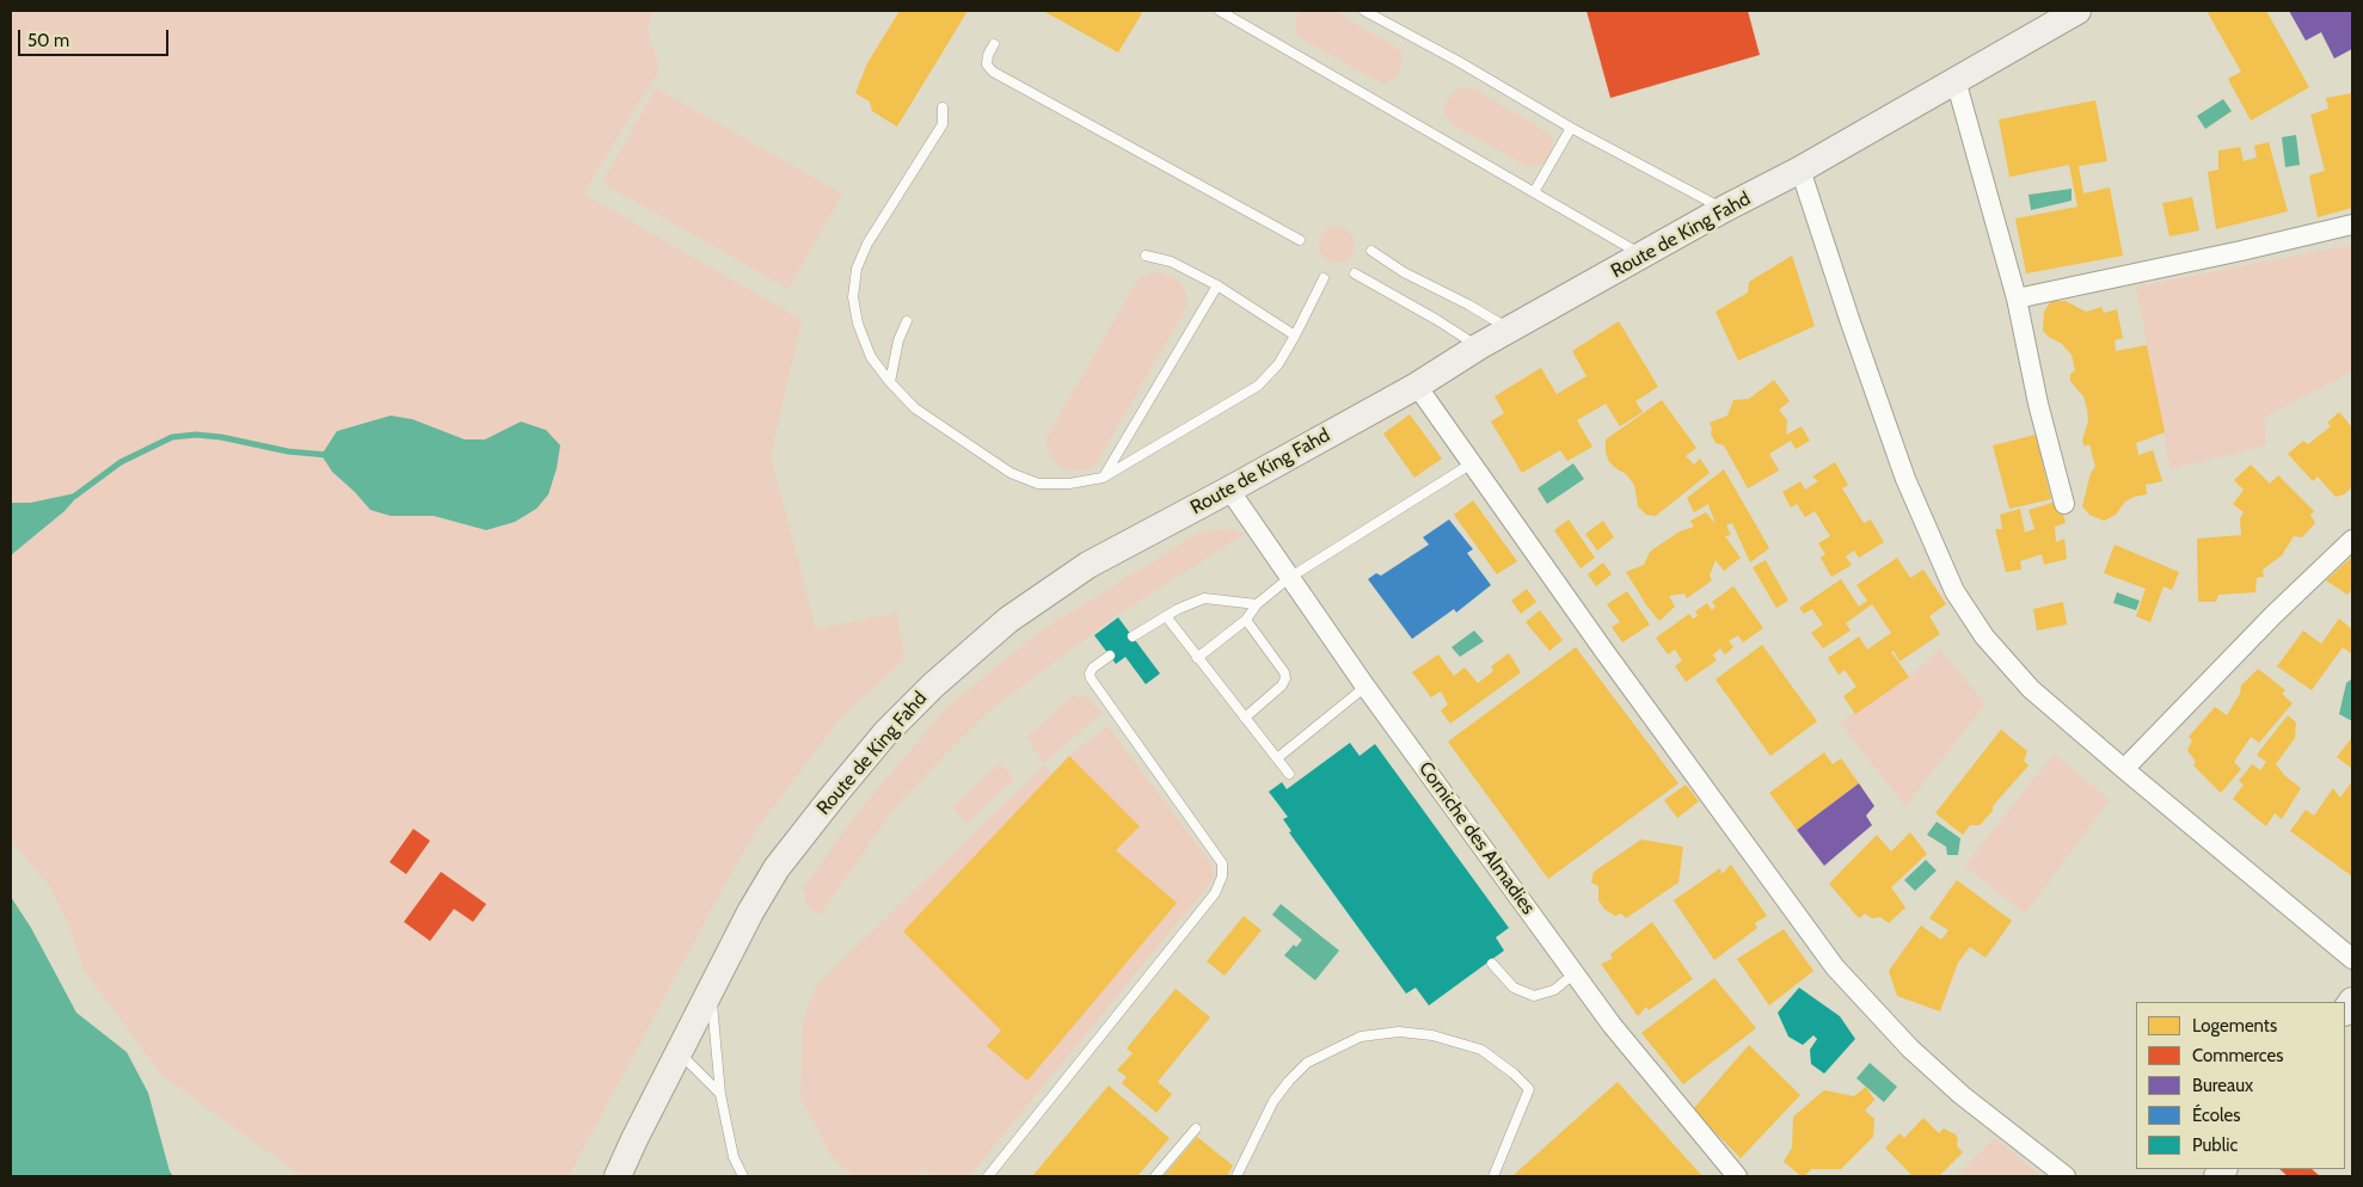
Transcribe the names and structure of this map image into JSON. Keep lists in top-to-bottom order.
{
  "streets": {
    "street": ["Route de King Fahd", "Corniche des Almadies"]
  },
  "crossings": [
    ["Route de King Fahd", "Corniche des Almadies"]
  ],
  "legend": [
    "Logements",
    "Commerces",
    "Bureaux",
    "Écoles",
    "Public"
  ],
  "scale_bar": "50 m"
}
